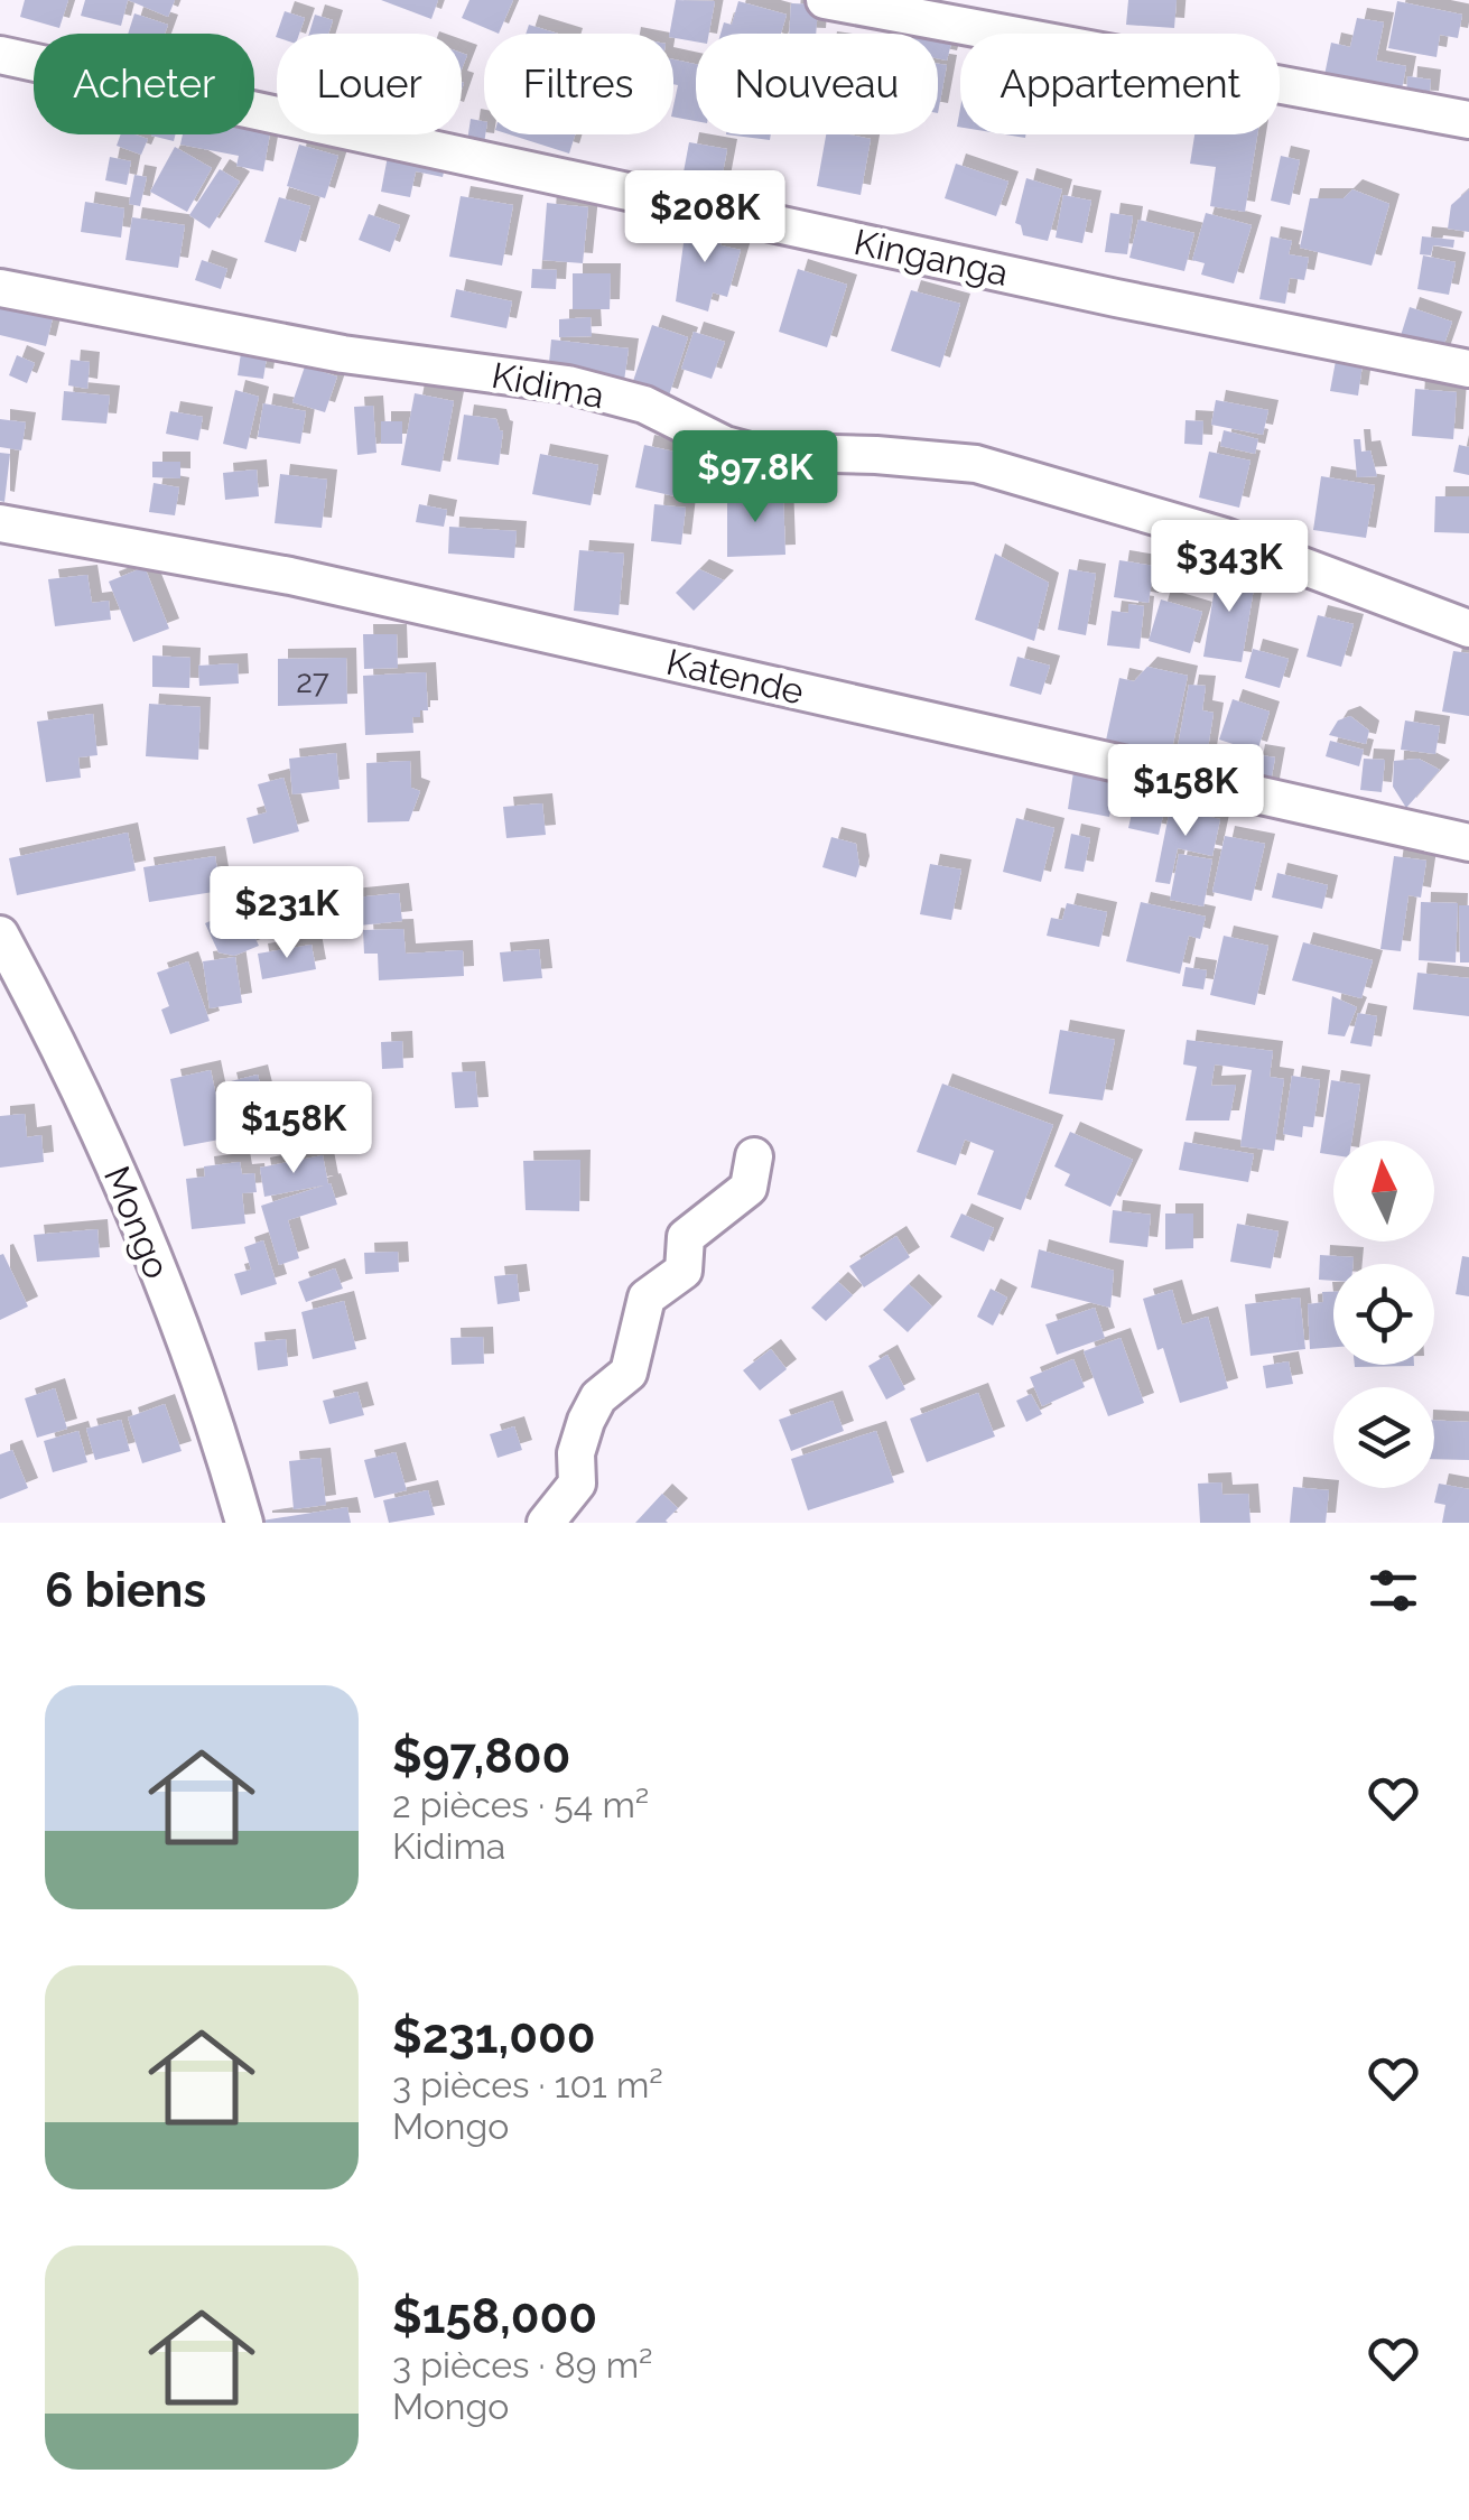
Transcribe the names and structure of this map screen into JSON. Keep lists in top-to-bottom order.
{
  "streets": {
    "street": [
      "Kinganga",
      "Kidima",
      "Katende",
      "Mongo"
    ]
  },
  "house_numbers": ["27"],
  "north": "top",
  "page": {
    "chip": [
      "Acheter",
      "Louer",
      "Filtres",
      "Nouveau",
      "Appartement"
    ],
    "price": [
      "$208K",
      "$97.8K",
      "$343K",
      "$158K",
      "$231K",
      "$158K"
    ],
    "heading": "6 biens",
    "list": [
      {
        "name": "$97,800",
        "note": "2 pièces · 54 m² · Kidima"
      },
      {
        "name": "$231,000",
        "note": "3 pièces · 101 m² · Mongo"
      },
      {
        "name": "$158,000",
        "note": "3 pièces · 89 m² · Mongo"
      }
    ]
  }
}
